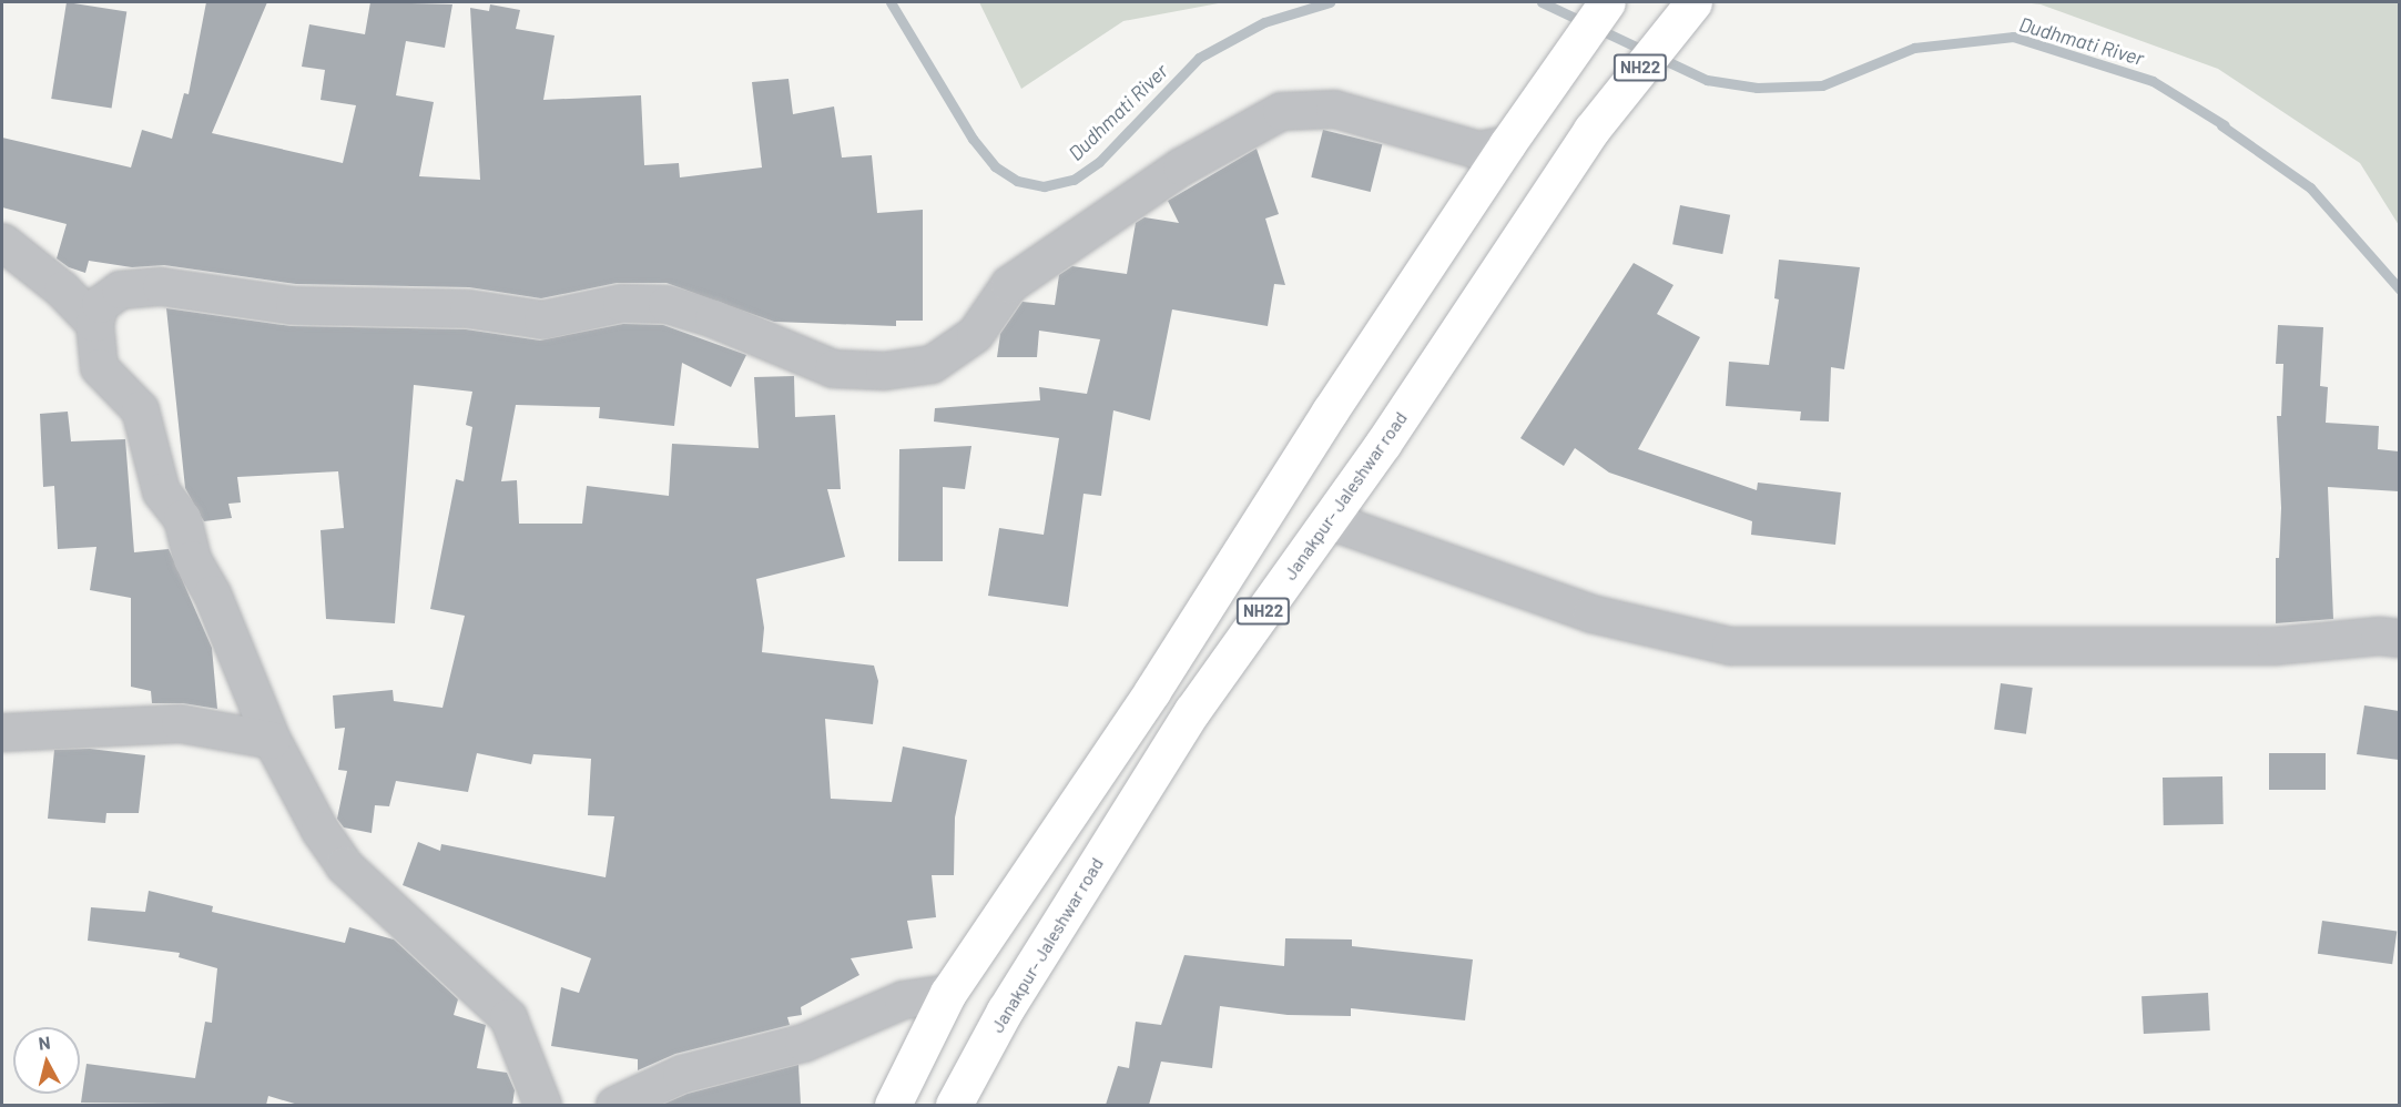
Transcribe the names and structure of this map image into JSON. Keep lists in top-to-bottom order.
{
  "streets": {
    "highway": ["NH22", "Janakpur- Jaleshwar road"]
  },
  "water": ["Dudhmati River"],
  "north": "top"
}
